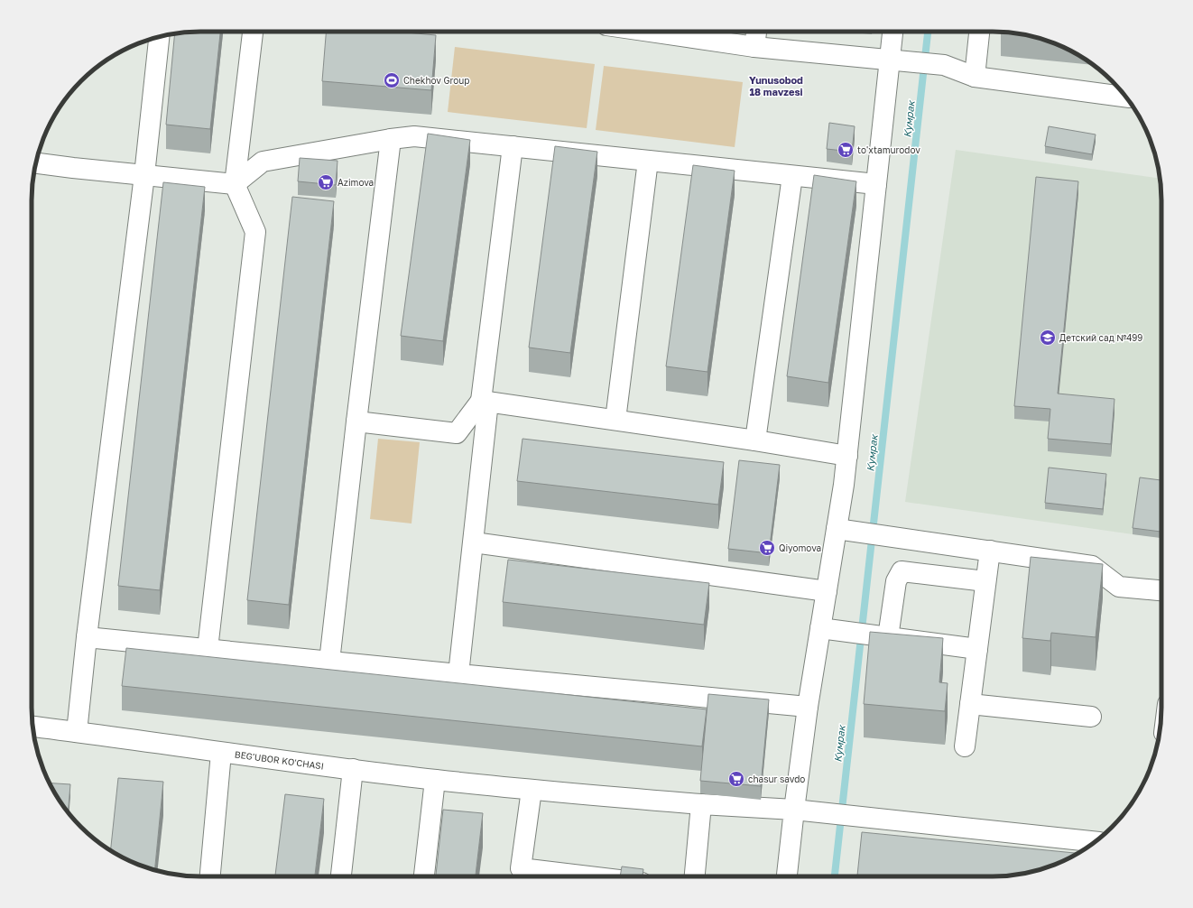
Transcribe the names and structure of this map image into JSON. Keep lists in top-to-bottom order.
{
  "streets": {
    "lane": ["BEG'UBOR KO'CHASI"]
  },
  "districts": ["Yunusobod 18 mavzesi"],
  "water": ["Кумрак"],
  "places": {
    "sports": ["Chekhov Group"],
    "supermarket": [
      "to'xtamurodov",
      "Azimova",
      "Qiyomova",
      "chasur savdo"
    ],
    "school or university": ["Детский сад №499"]
  }
}
